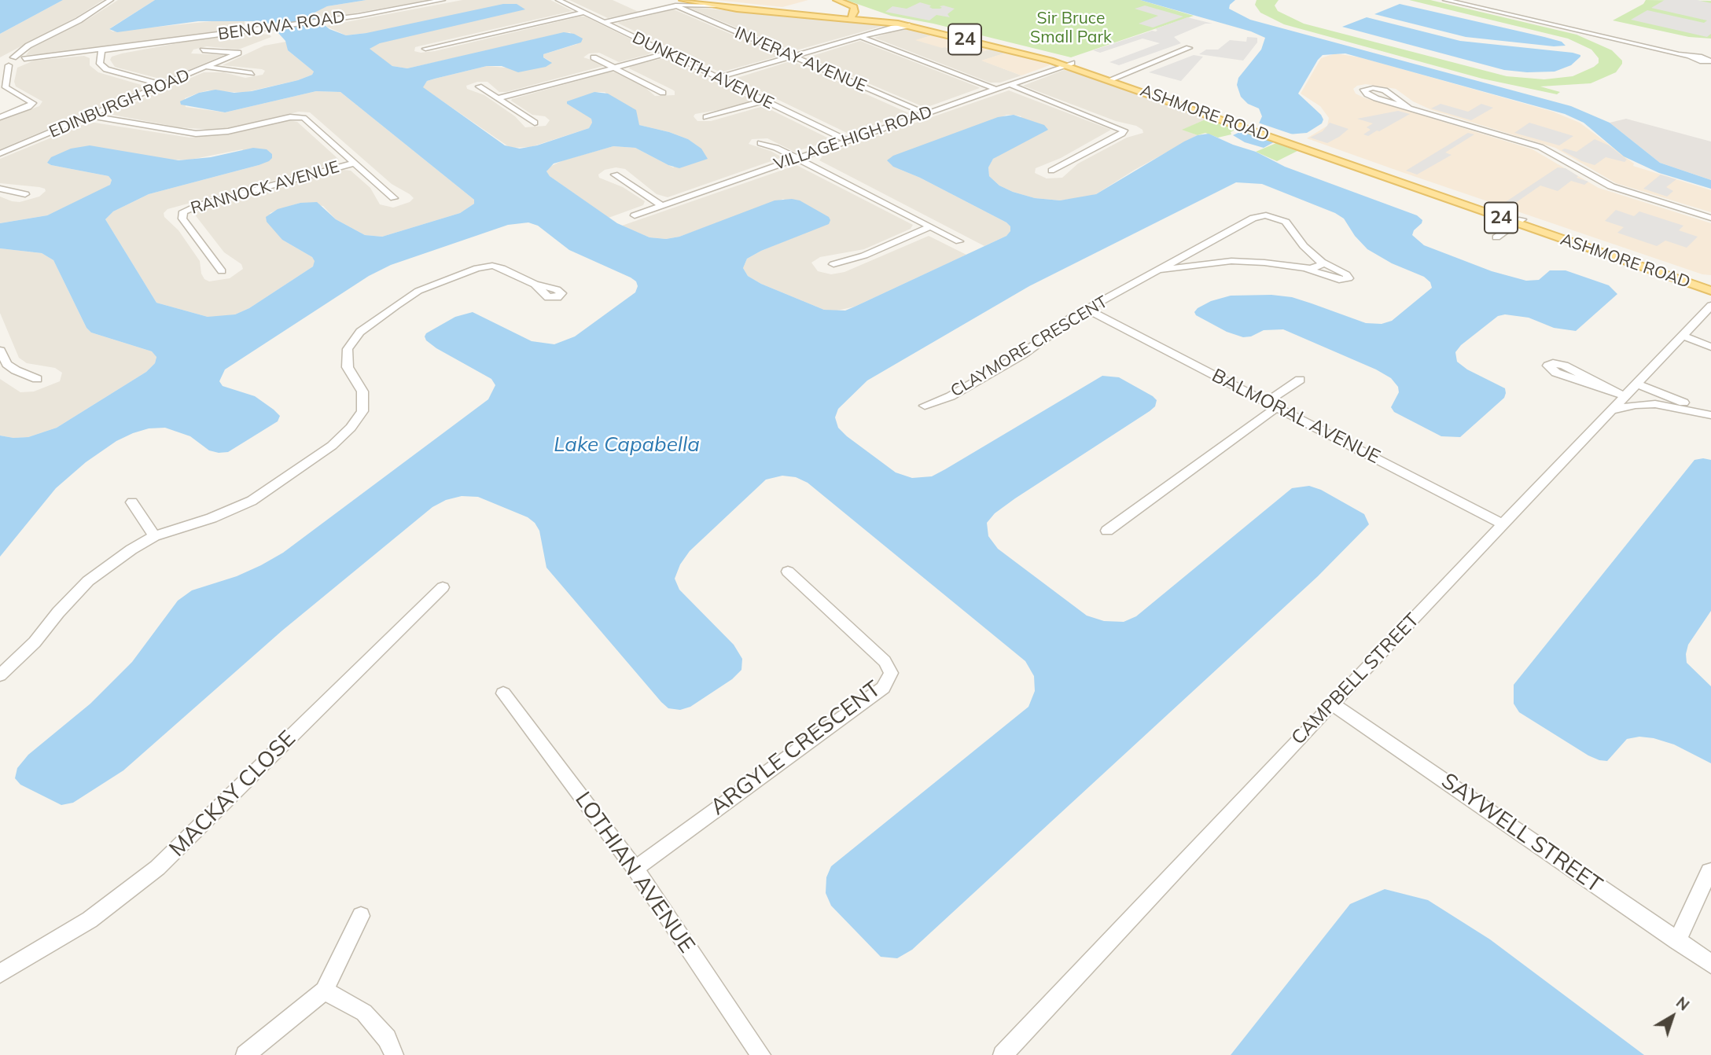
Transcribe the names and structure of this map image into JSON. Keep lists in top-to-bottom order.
{
  "streets": {
    "main road": ["24", "ASHMORE ROAD"],
    "street": [
      "BENOWA ROAD",
      "INVERAY AVENUE",
      "DUNKEITH AVENUE",
      "EDINBURGH ROAD",
      "VILLAGE HIGH ROAD",
      "RANNOCK AVENUE",
      "CLAYMORE CRESCENT",
      "BALMORAL AVENUE",
      "CAMPBELL STREET",
      "ARGYLE CRESCENT",
      "MACKAY CLOSE",
      "SAYWELL STREET",
      "LOTHIAN AVENUE"
    ]
  },
  "crossings": [
    ["INVERAY AVENUE", "ASHMORE ROAD"],
    ["INVERAY AVENUE", "VILLAGE HIGH ROAD"],
    ["DUNKEITH AVENUE", "VILLAGE HIGH ROAD"],
    ["ASHMORE ROAD", "VILLAGE HIGH ROAD"],
    ["CLAYMORE CRESCENT", "BALMORAL AVENUE"],
    ["BALMORAL AVENUE", "CAMPBELL STREET"],
    ["CAMPBELL STREET", "SAYWELL STREET"],
    ["ARGYLE CRESCENT", "LOTHIAN AVENUE"]
  ],
  "water": ["Lake Capabella"],
  "parks": ["Sir Bruce Small Park"],
  "north": "top right"
}
